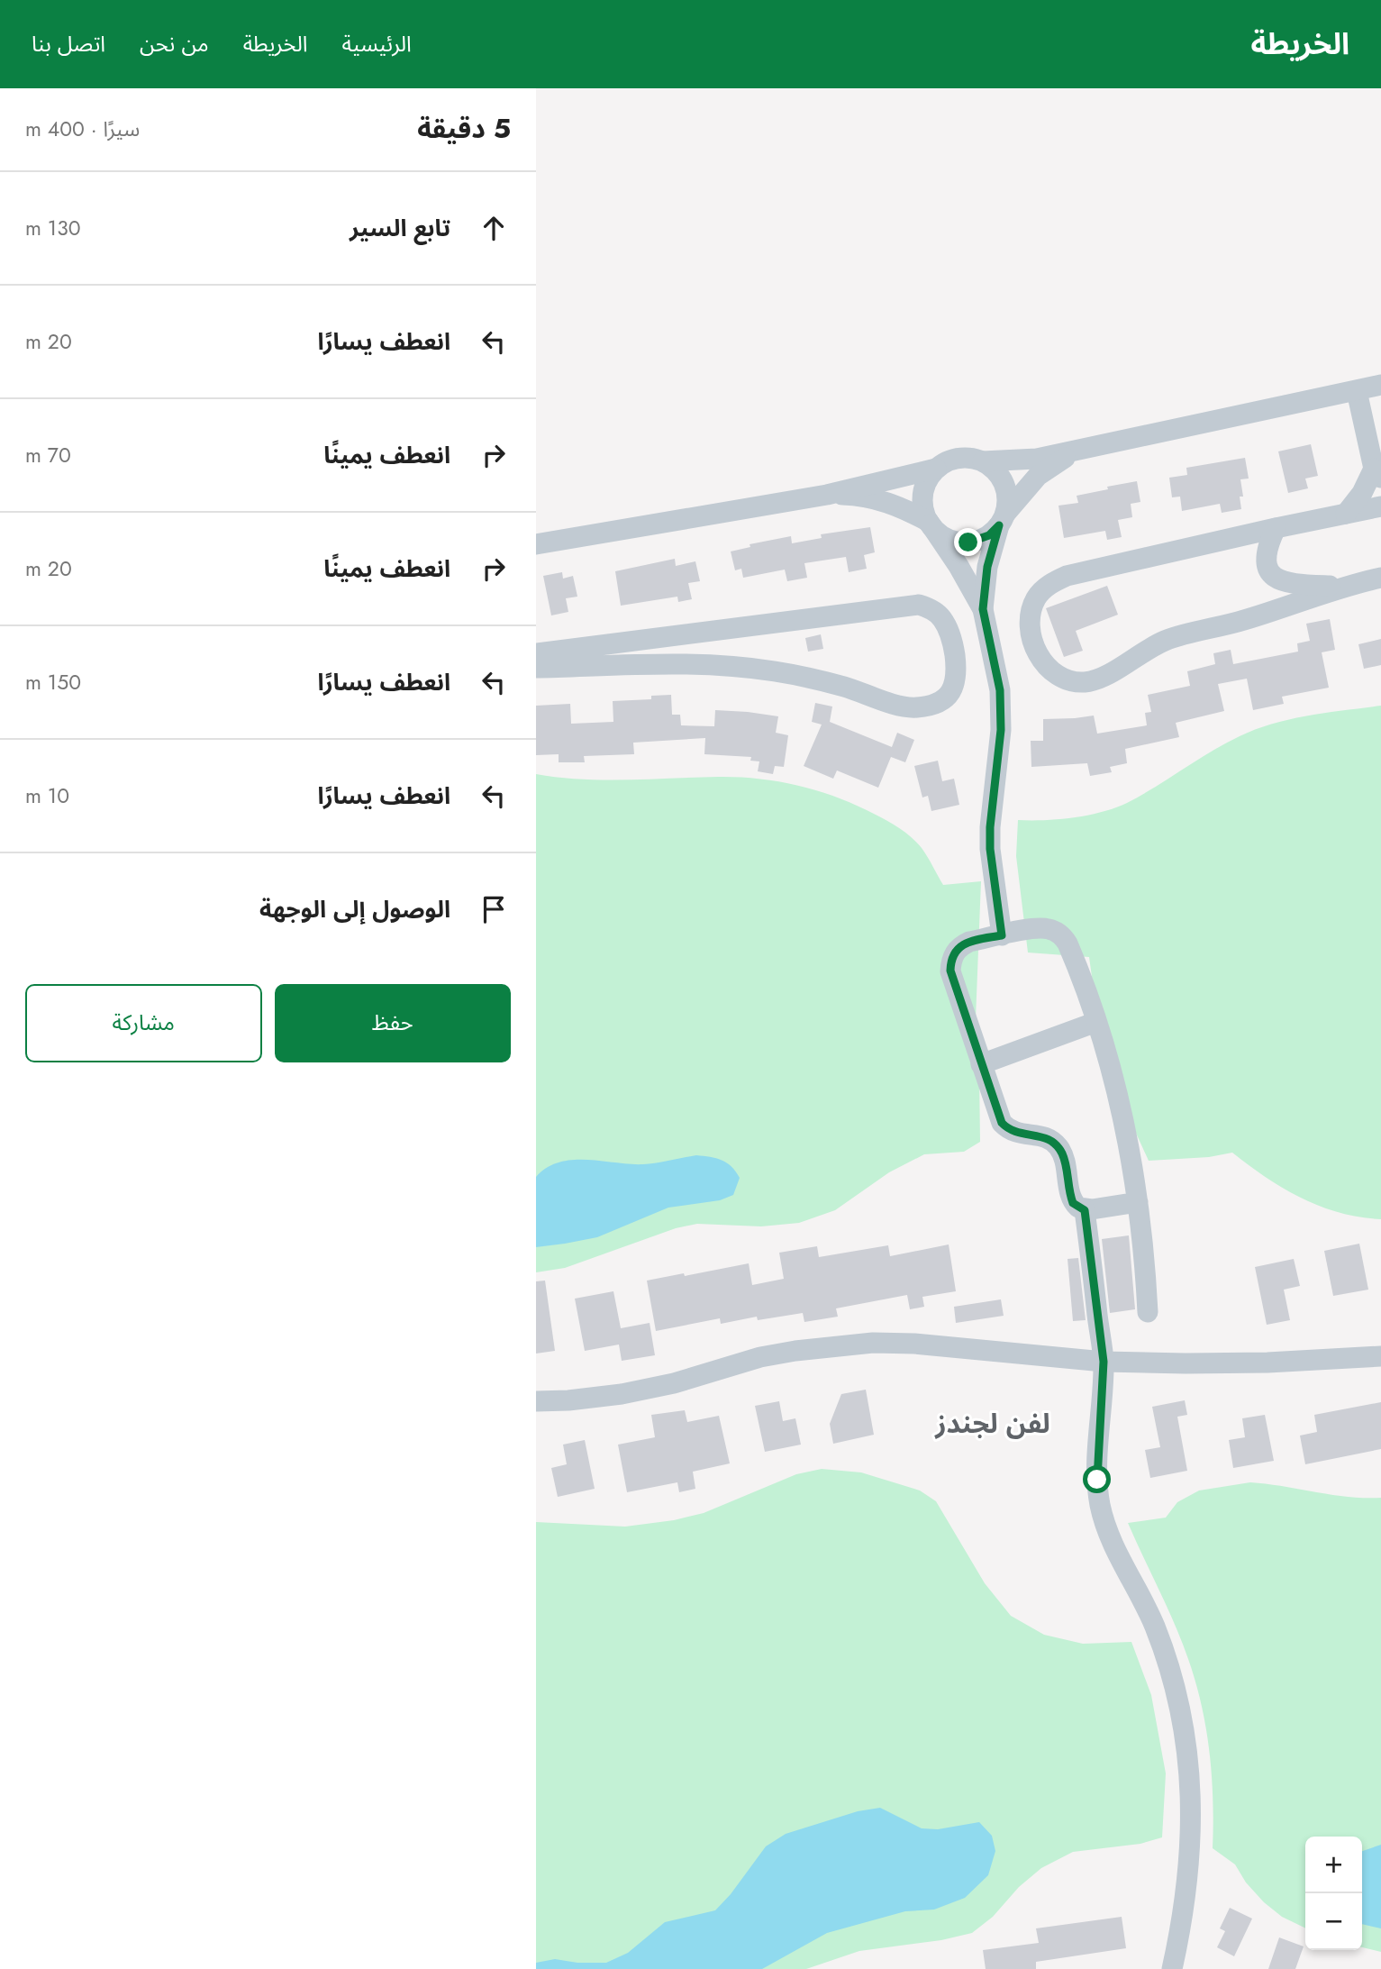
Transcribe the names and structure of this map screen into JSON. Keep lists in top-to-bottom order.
{
  "districts": ["لفن لجندز"],
  "page": {
    "header": "الخريطة",
    "nav": [
      "الرئيسية",
      "الخريطة",
      "من نحن",
      "اتصل بنا"
    ],
    "heading": ["5 دقيقة", "سيرًا · 400 m"],
    "list": [
      ["تابع السير", "130 m"],
      ["انعطف يسارًا", "20 m"],
      ["انعطف يمينًا", "70 m"],
      ["انعطف يمينًا", "20 m"],
      ["انعطف يسارًا", "150 m"],
      ["انعطف يسارًا", "10 m"],
      "الوصول إلى الوجهة"
    ],
    "buttons": ["حفظ", "مشاركة"],
    "map_buttons": ["+", "−"]
  }
}
